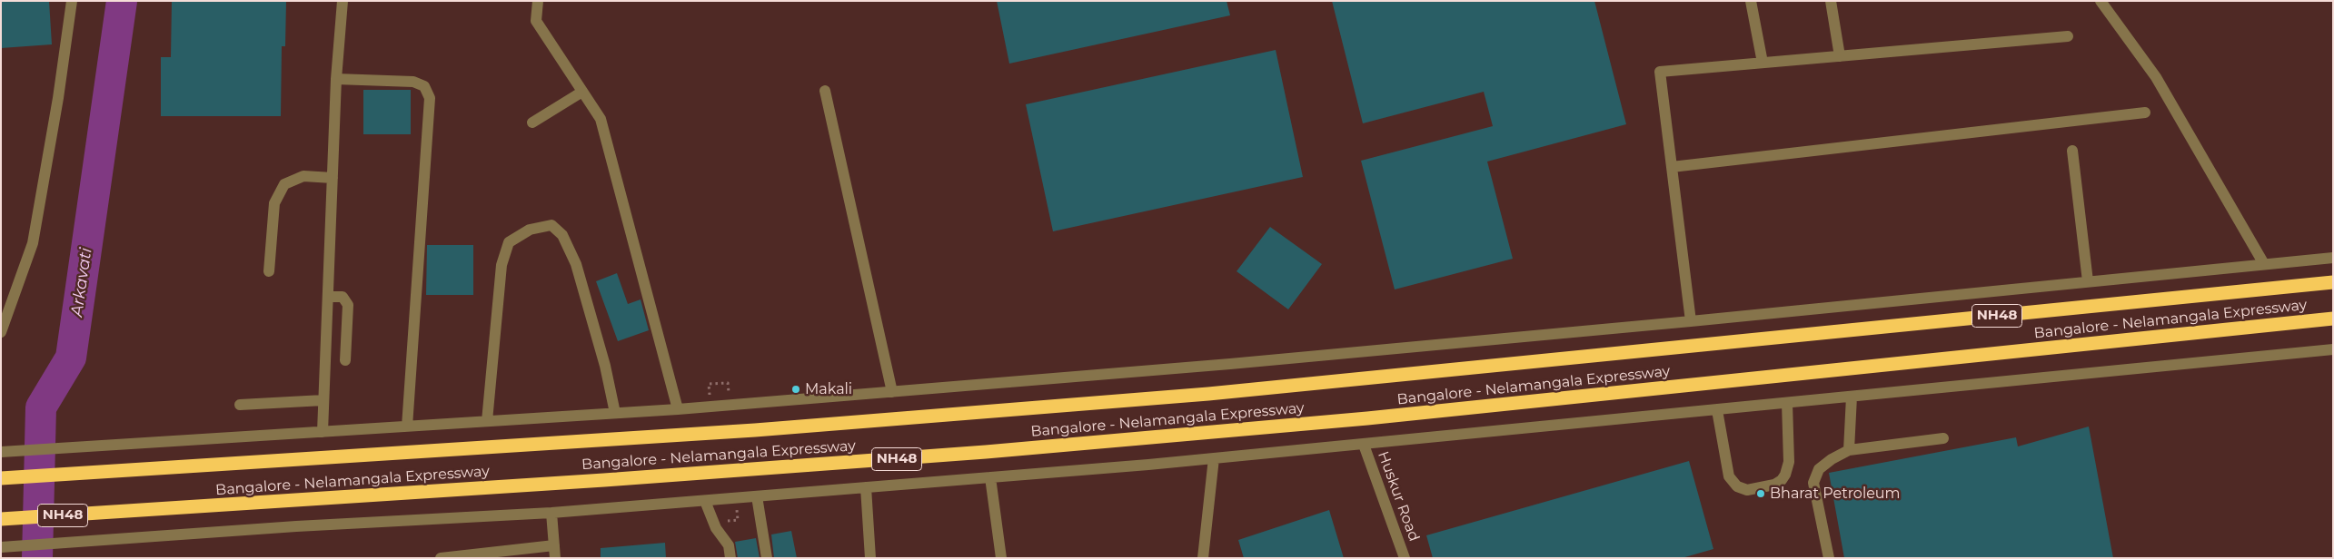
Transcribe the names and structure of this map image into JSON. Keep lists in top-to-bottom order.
{
  "streets": {
    "highway": ["NH48", "Bangalore - Nelamangala Expressway"],
    "street": ["Huskur Road"]
  },
  "water": ["Arkavati"],
  "places": ["Makali", "Bharat Petroleum"]
}
